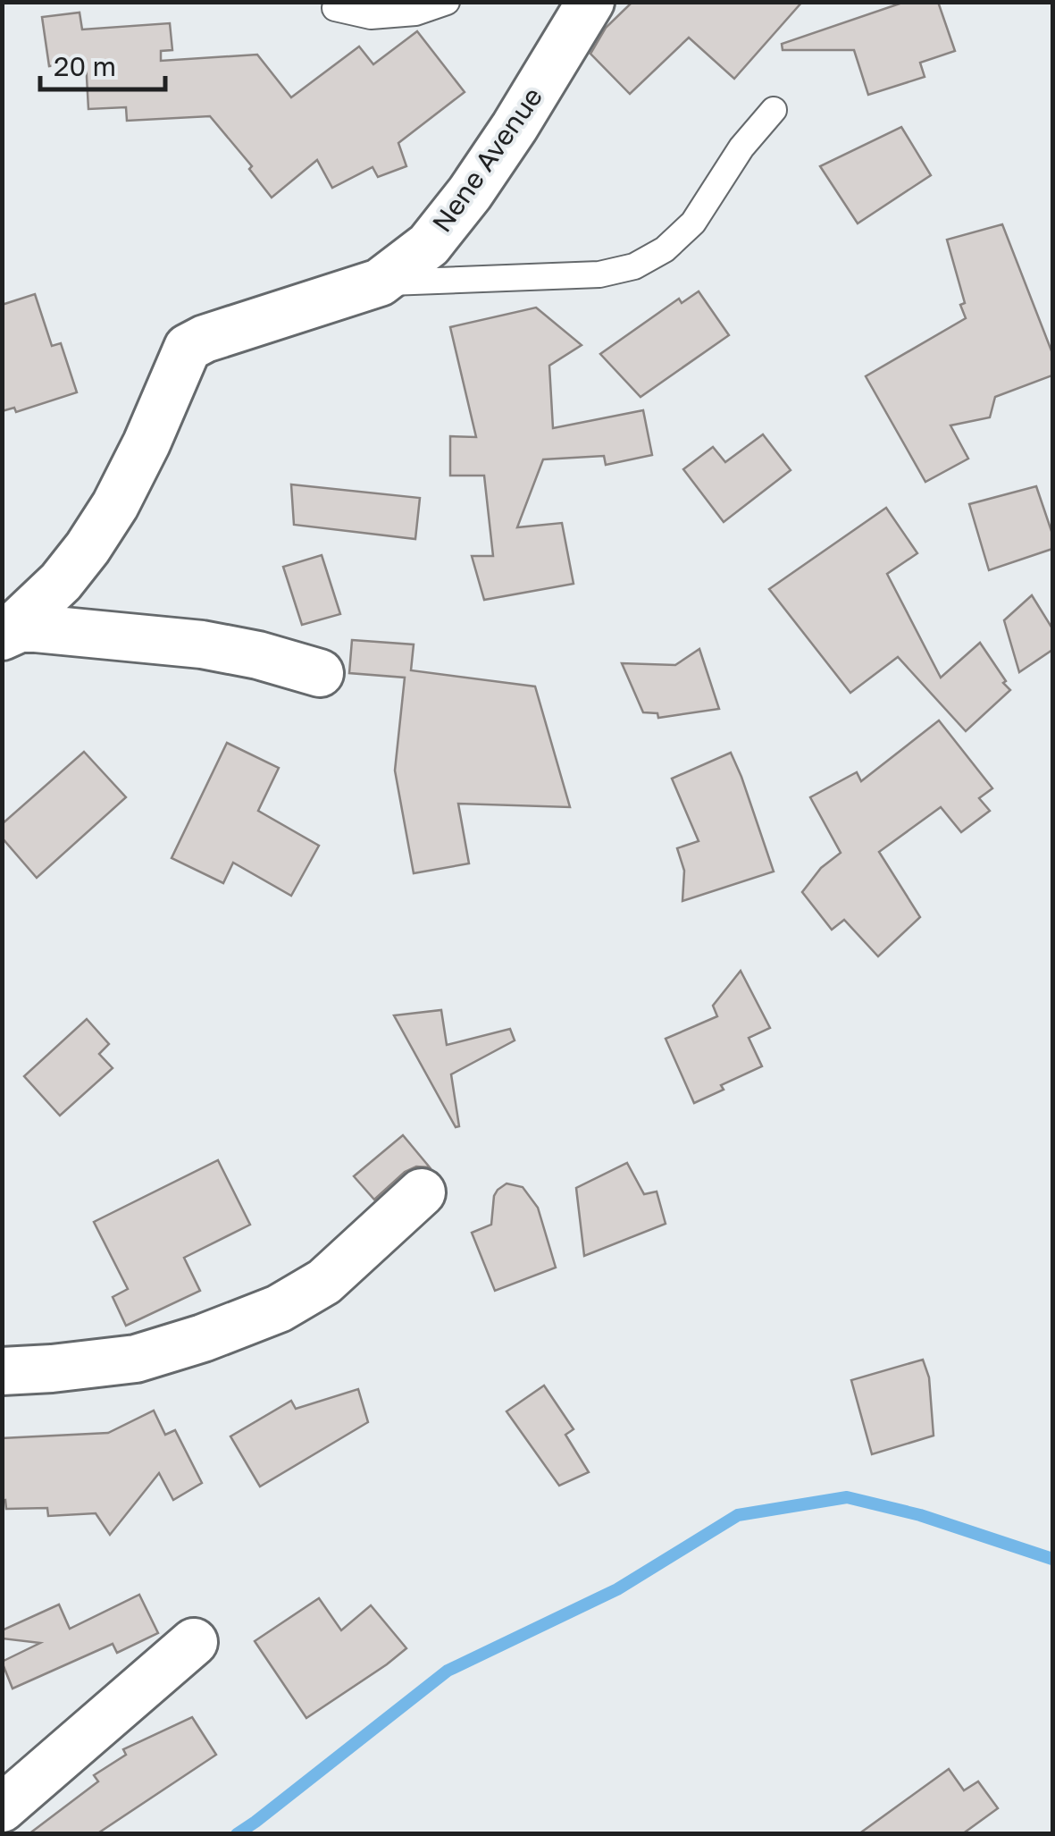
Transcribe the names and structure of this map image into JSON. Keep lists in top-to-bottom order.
{
  "streets": {
    "street": ["Nene Avenue"]
  },
  "scale_bar": "20 m"
}
